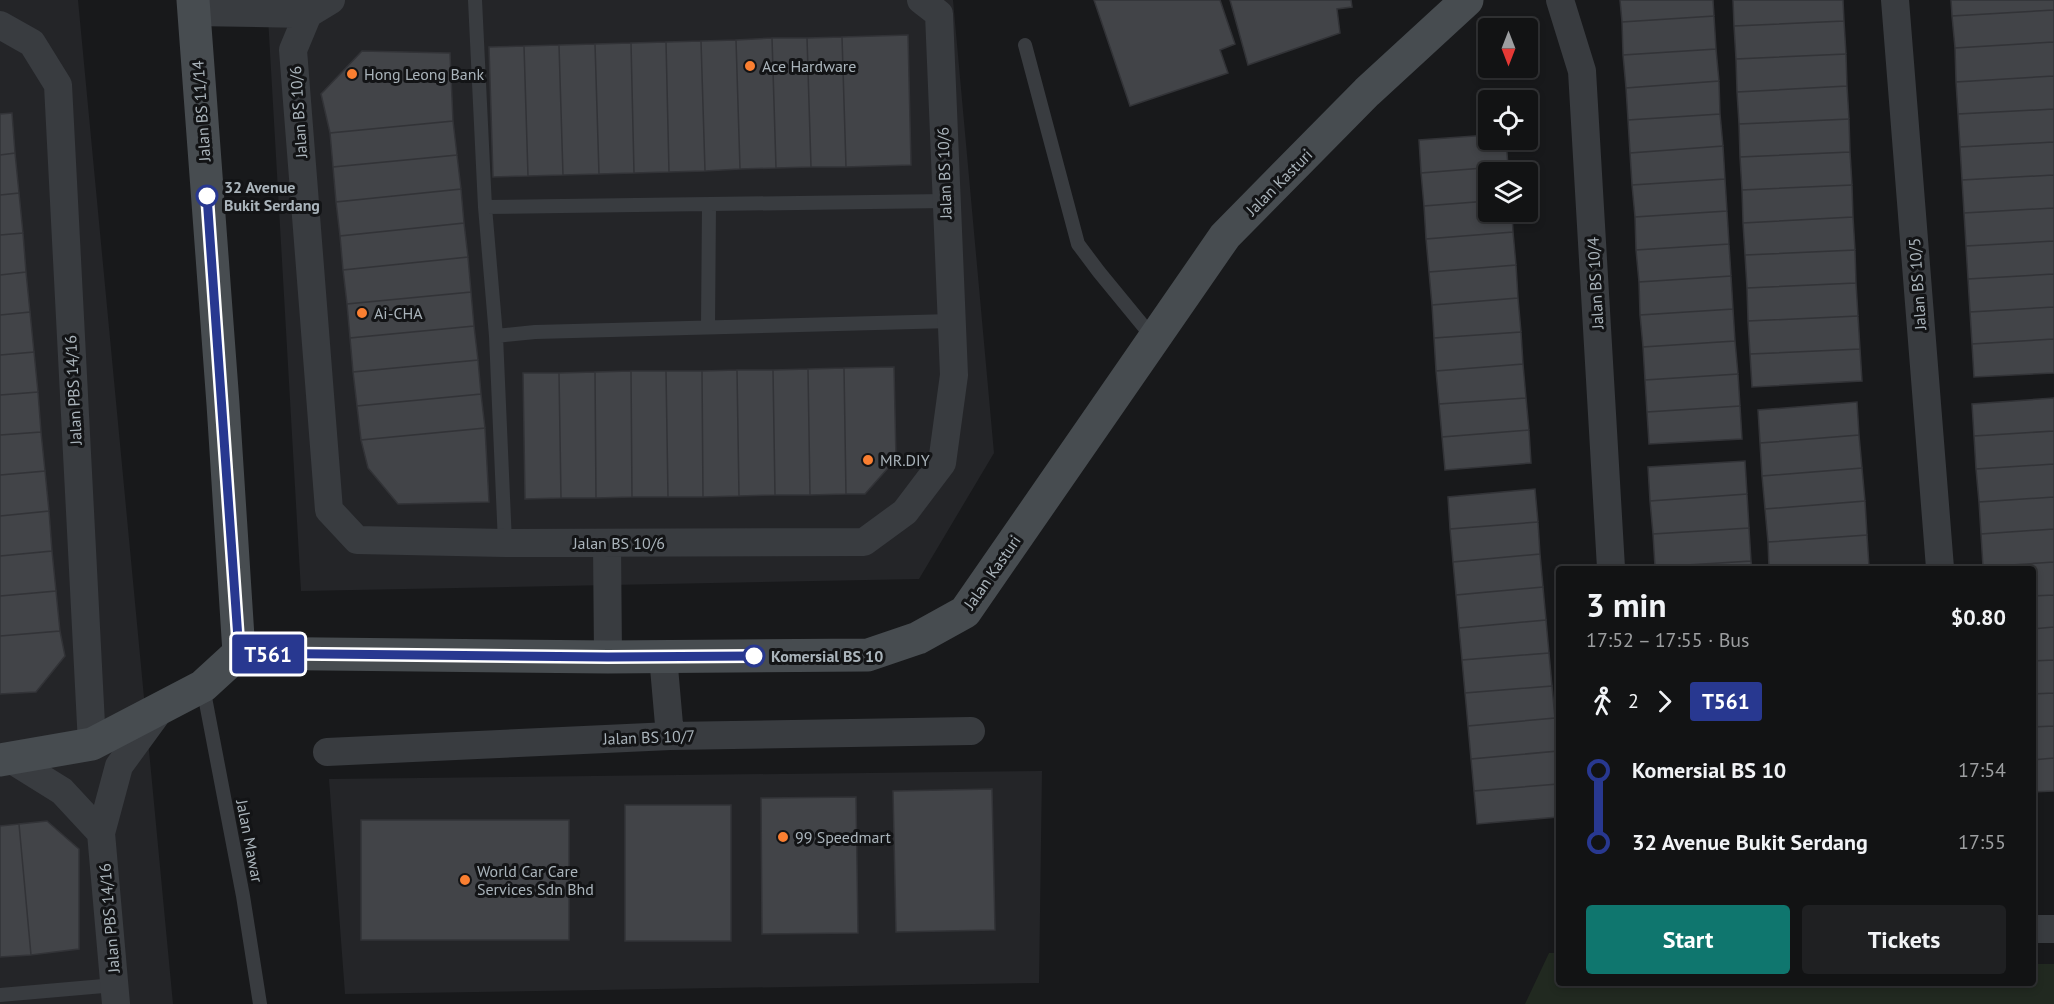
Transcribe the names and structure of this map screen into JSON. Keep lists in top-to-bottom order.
{
  "streets": {
    "street": [
      "Jalan BS 11/14",
      "Jalan BS 10/6",
      "Jalan Kasturi",
      "Jalan BS 10/4",
      "Jalan BS 10/5",
      "Jalan PBS 14/16",
      "Jalan BS 10/7"
    ],
    "lane": ["Jalan Mawar"]
  },
  "crossings": [
    ["Jalan BS 11/14", "Jalan Kasturi"]
  ],
  "places": [
    "Ace Hardware",
    "Hong Leong Bank",
    "32 Avenue Bukit Serdang",
    "Ai-CHA",
    "MR.DIY",
    "Komersial BS 10",
    "99 Speedmart",
    "World Car Care Services Sdn Bhd"
  ],
  "lines": ["bus line T561"],
  "north": "bottom",
  "page": {
    "on_map": "T561",
    "heading": ["3 min", "17:52 – 17:55 · Bus", "$0.80"],
    "legs": ["2", "T561"],
    "list": [
      {
        "name": "Komersial BS 10",
        "value": "17:54"
      },
      {
        "name": "32 Avenue Bukit Serdang",
        "value": "17:55"
      }
    ],
    "buttons": ["Start", "Tickets"]
  }
}
